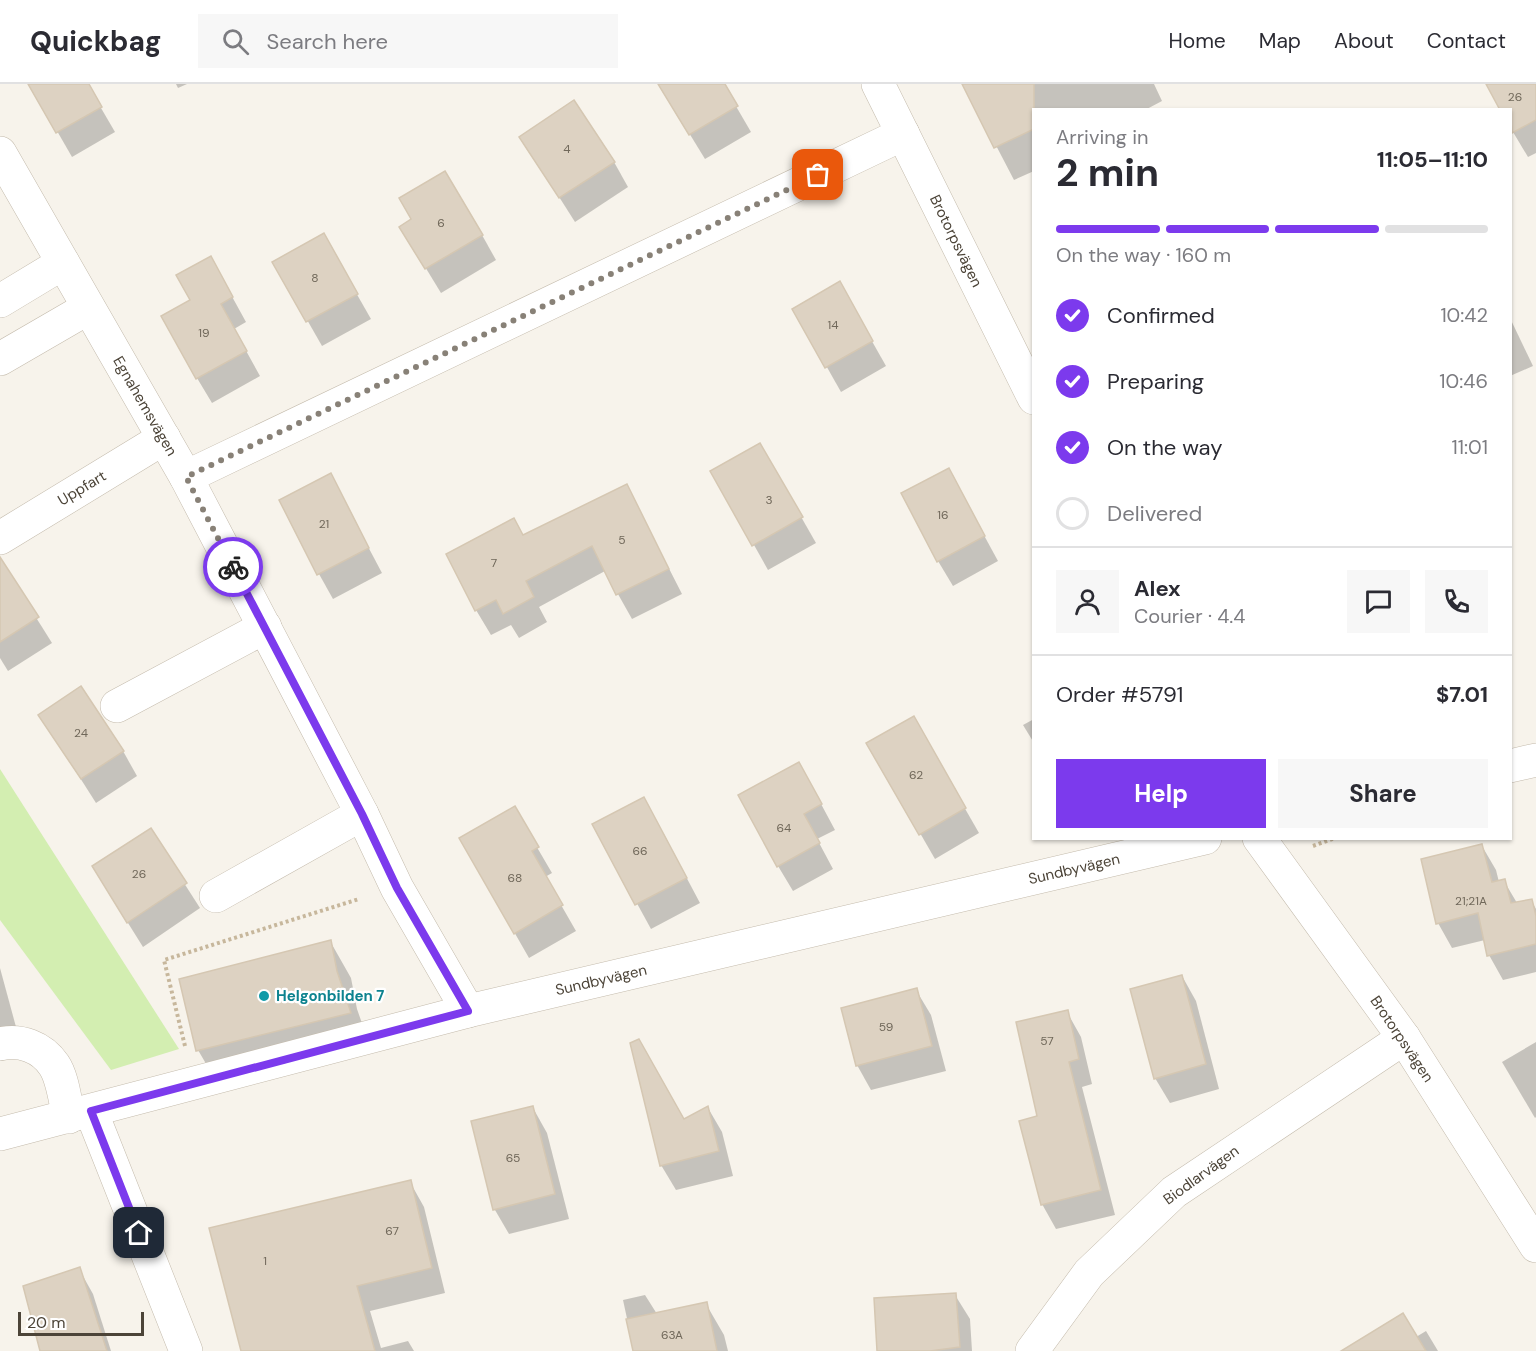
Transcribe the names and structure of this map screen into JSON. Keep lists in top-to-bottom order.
{
  "streets": {
    "street": [
      "Brotorpsvägen",
      "Egnahemsvägen",
      "Uppfart",
      "Sundbyvägen",
      "Biodlarvägen"
    ]
  },
  "crossings": [
    ["Brotorpsvägen", "Biodlarvägen"],
    ["Egnahemsvägen", "Uppfart"],
    ["Egnahemsvägen", "Sundbyvägen"]
  ],
  "places": ["Helgonbilden 7"],
  "house_numbers": [
    "26",
    "4",
    "6",
    "8",
    "14",
    "19",
    "3",
    "16",
    "21",
    "5",
    "7",
    "24",
    "62",
    "64",
    "66",
    "26",
    "68",
    "21;21A",
    "59",
    "57",
    "65",
    "67",
    "1",
    "63A"
  ],
  "scale_bar": "20 m",
  "page": {
    "header": "Quickbag",
    "search": "Search here",
    "nav": [
      "Home",
      "Map",
      "About",
      "Contact"
    ],
    "heading": ["2 min", "Arriving in", "11:05–11:10"],
    "panel": [
      "Alex",
      "Courier · 4.4",
      "Order #5791",
      "$7.01"
    ],
    "bar": "On the way · 160 m",
    "list": [
      ["Confirmed", "10:42"],
      ["Preparing", "10:46"],
      ["On the way", "11:01"],
      "Delivered"
    ],
    "buttons": ["Help", "Share"],
    "scale": "20 m"
  }
}
